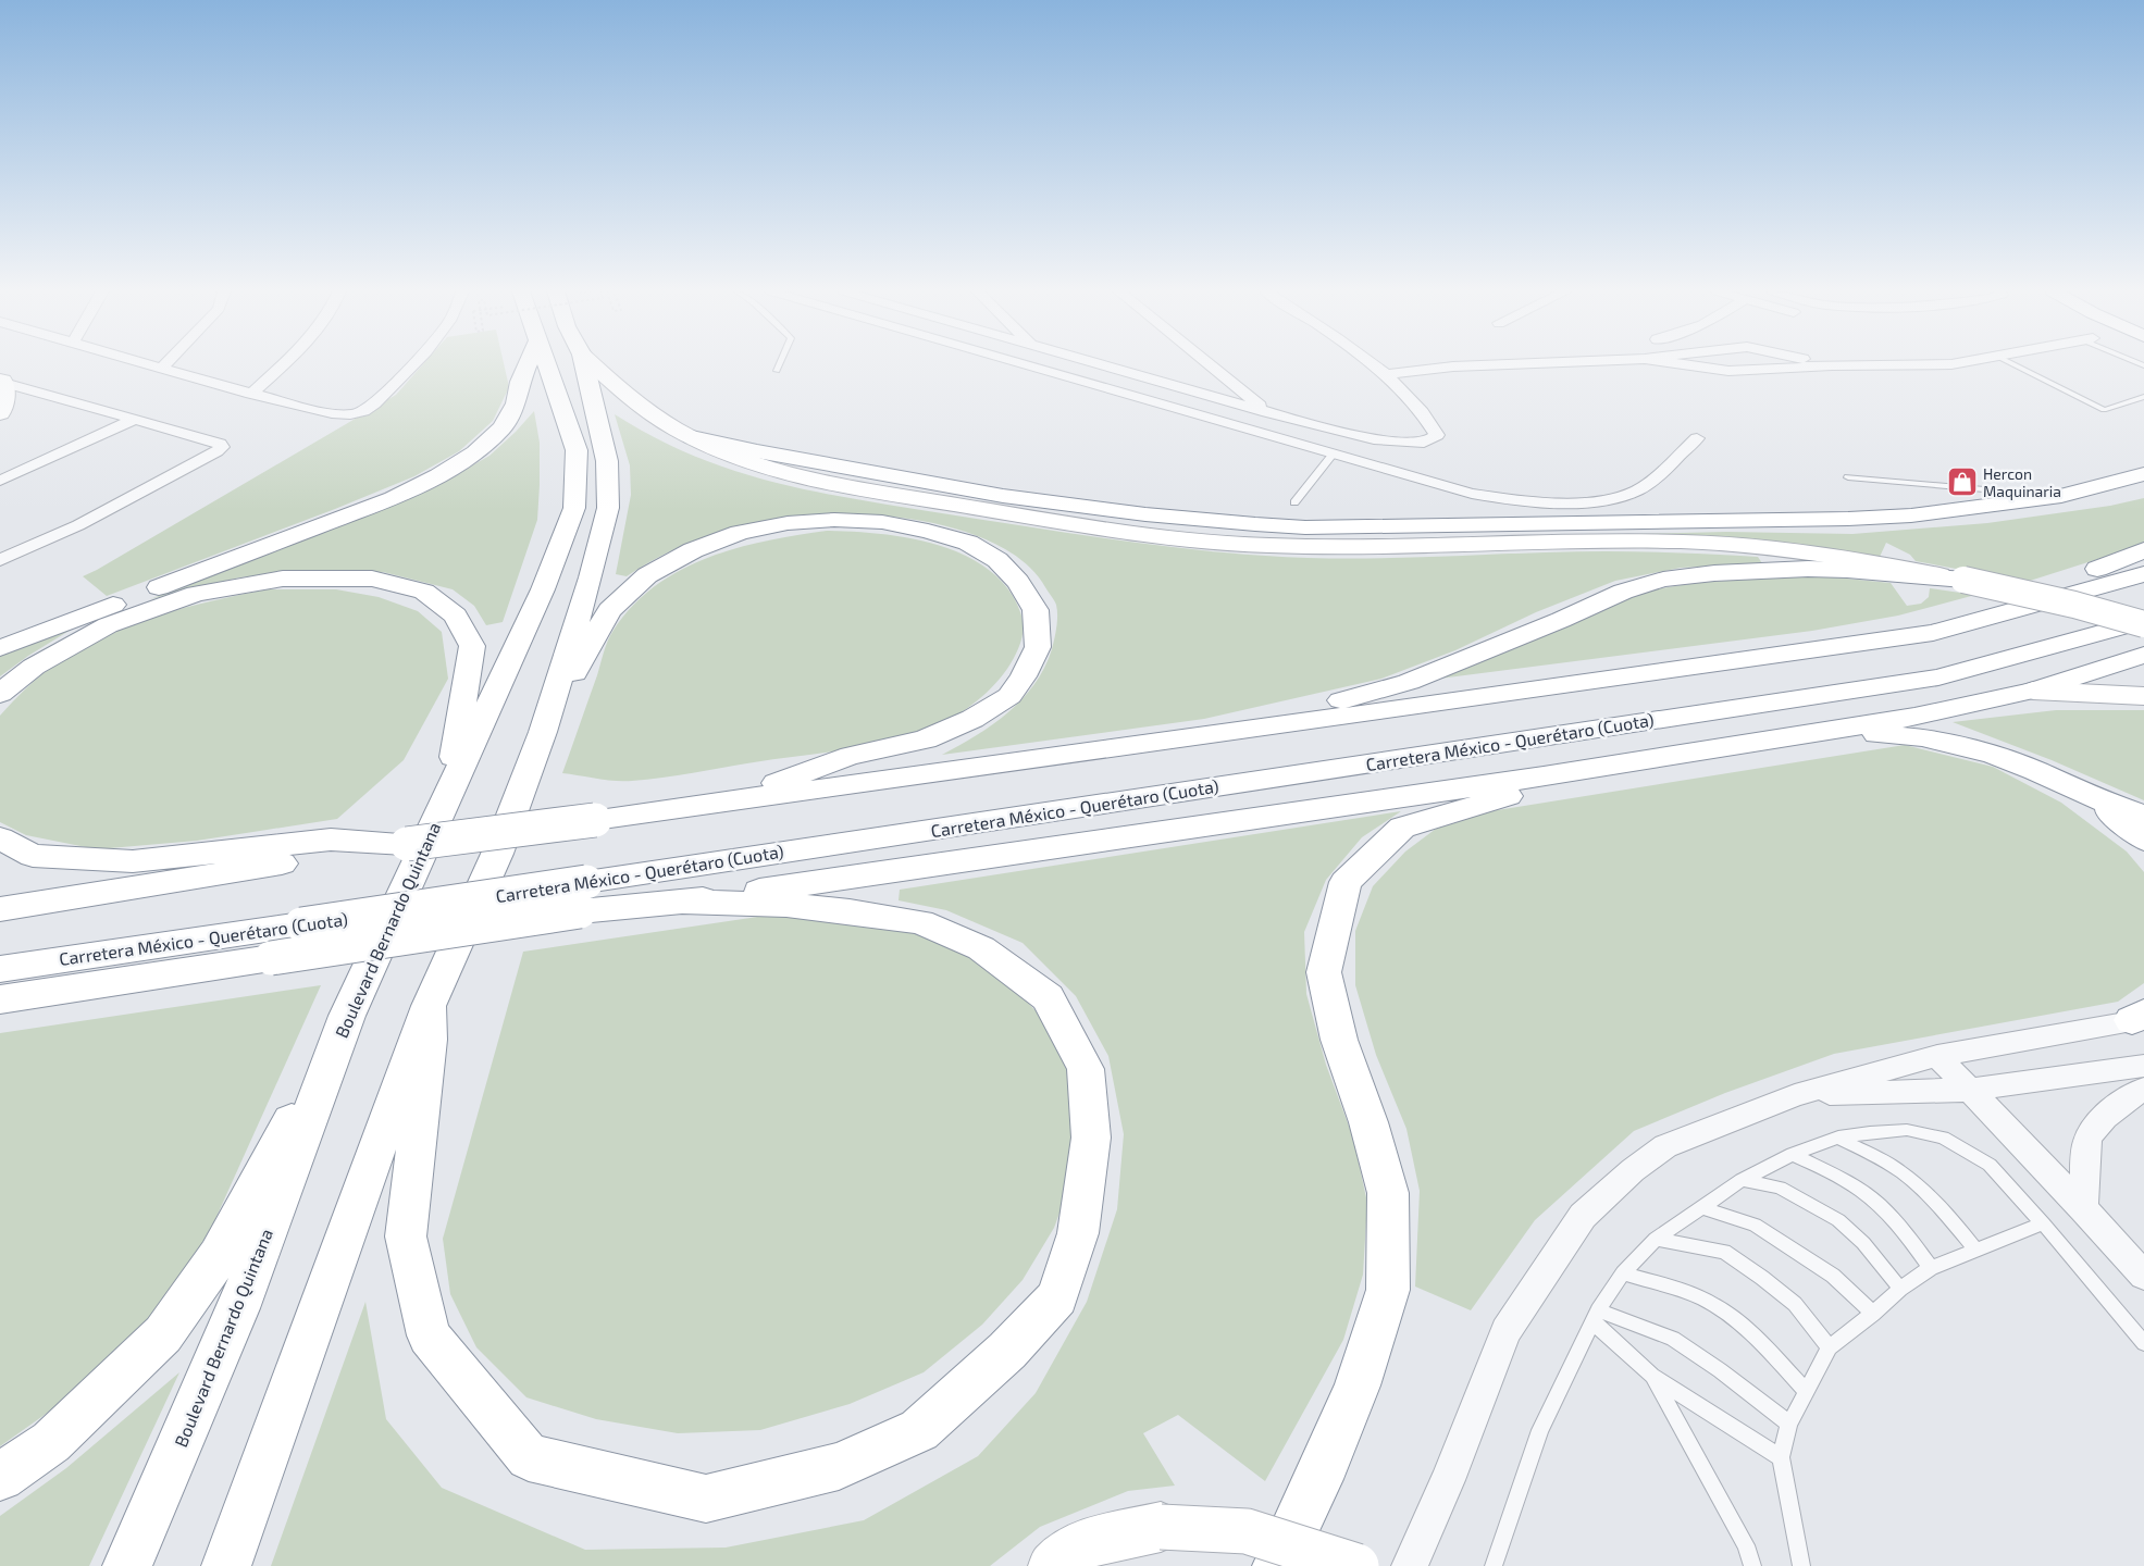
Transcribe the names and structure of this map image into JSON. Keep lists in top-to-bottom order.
{
  "streets": {
    "main road": ["Carretera México - Querétaro (Cuota)", "Boulevard Bernardo Quintana"]
  },
  "places": {
    "shop": ["Hercon Maquinaria"]
  }
}
